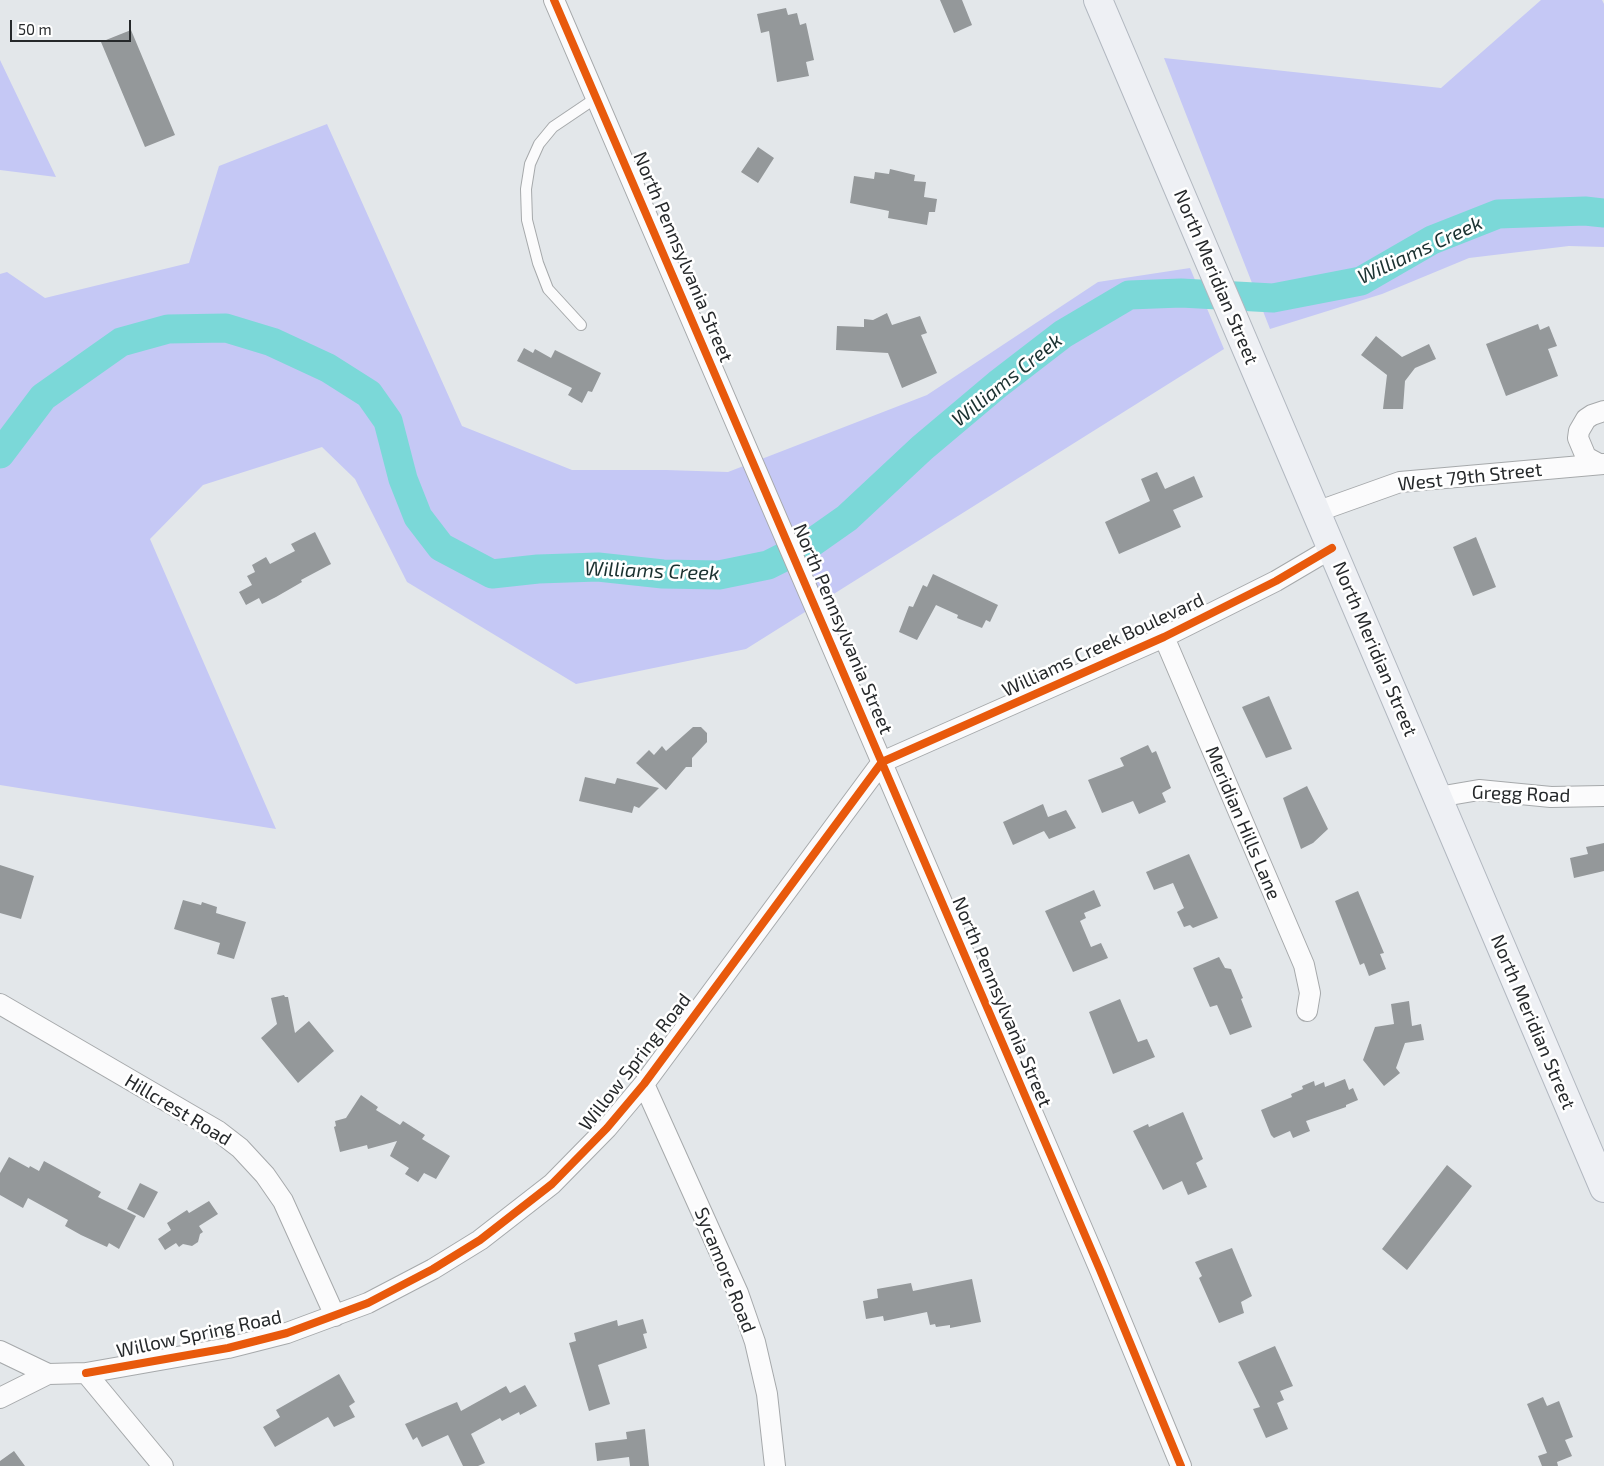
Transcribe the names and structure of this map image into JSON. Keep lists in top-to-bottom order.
{
  "streets": {
    "main road": ["North Meridian Street"],
    "street": [
      "North Pennsylvania Street",
      "West 79th Street",
      "Williams Creek Boulevard",
      "Gregg Road",
      "Meridian Hills Lane",
      "Willow Spring Road",
      "Hillcrest Road",
      "Sycamore Road"
    ]
  },
  "crossings": [
    ["North Pennsylvania Street", "Williams Creek Boulevard"],
    ["North Pennsylvania Street", "Willow Spring Road"],
    ["North Meridian Street", "West 79th Street"],
    ["North Meridian Street", "Williams Creek Boulevard"],
    ["North Meridian Street", "Gregg Road"],
    ["Williams Creek Boulevard", "Meridian Hills Lane"],
    ["Williams Creek Boulevard", "Willow Spring Road"],
    ["Willow Spring Road", "Hillcrest Road"],
    ["Willow Spring Road", "Sycamore Road"]
  ],
  "water": ["Williams Creek"],
  "scale_bar": "50 m"
}
